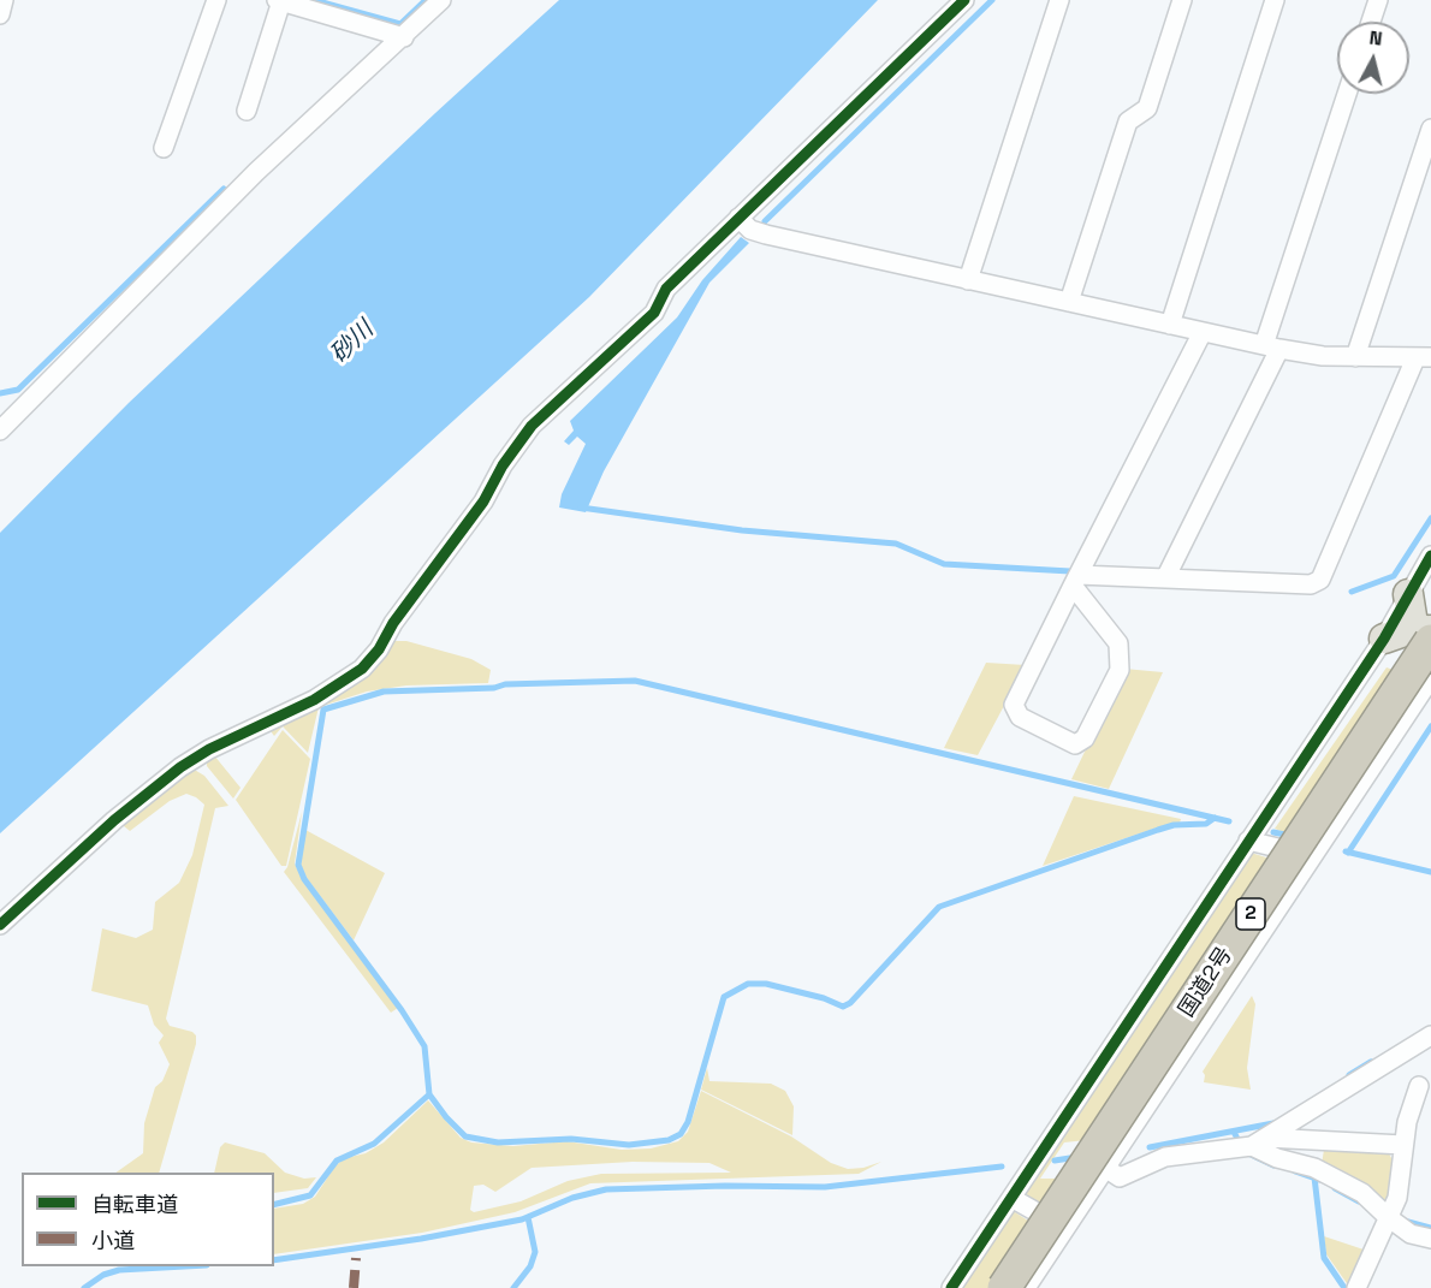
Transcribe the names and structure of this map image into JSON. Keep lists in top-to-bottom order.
{
  "streets": {
    "highway": ["2", "国道2号"]
  },
  "water": ["砂川"],
  "legend": ["自転車道", "小道"],
  "north": "top"
}
